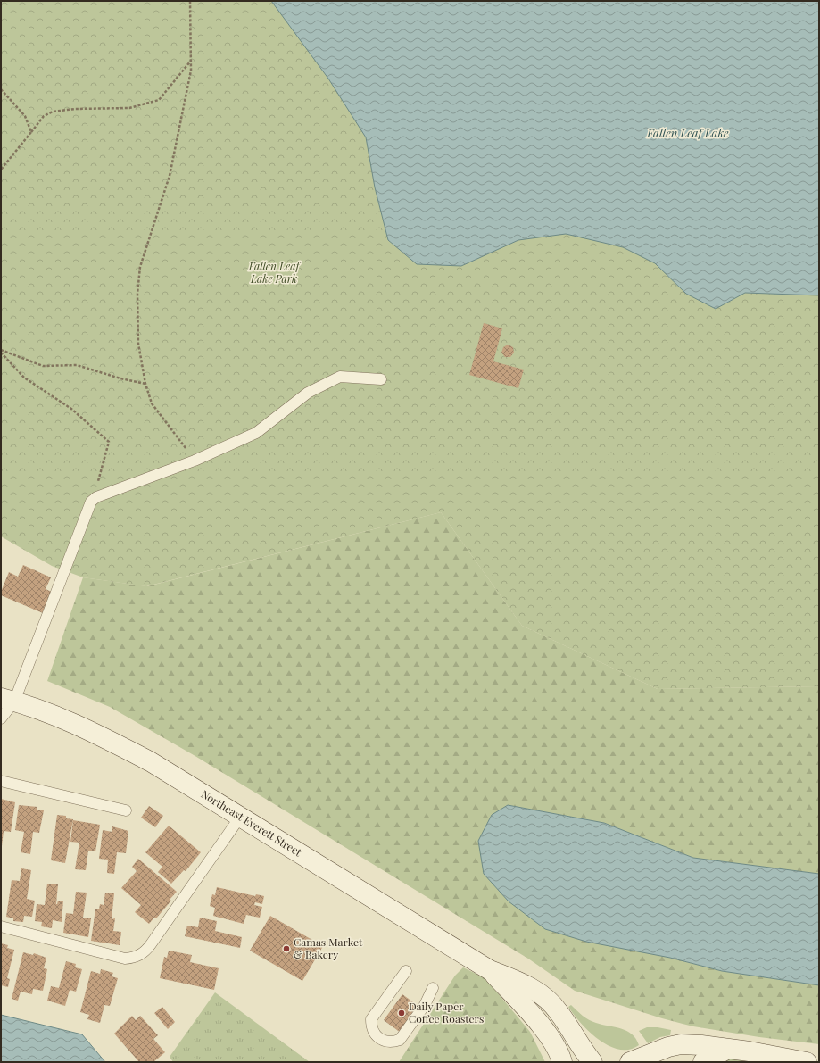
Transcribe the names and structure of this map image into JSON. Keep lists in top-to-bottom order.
{
  "streets": {
    "main road": ["Northeast Everett Street"]
  },
  "water": ["Fallen Leaf Lake"],
  "parks": ["Fallen Leaf Lake Park"],
  "places": ["Camas Market & Bakery", "Daily Paper Coffee Roasters"]
}
